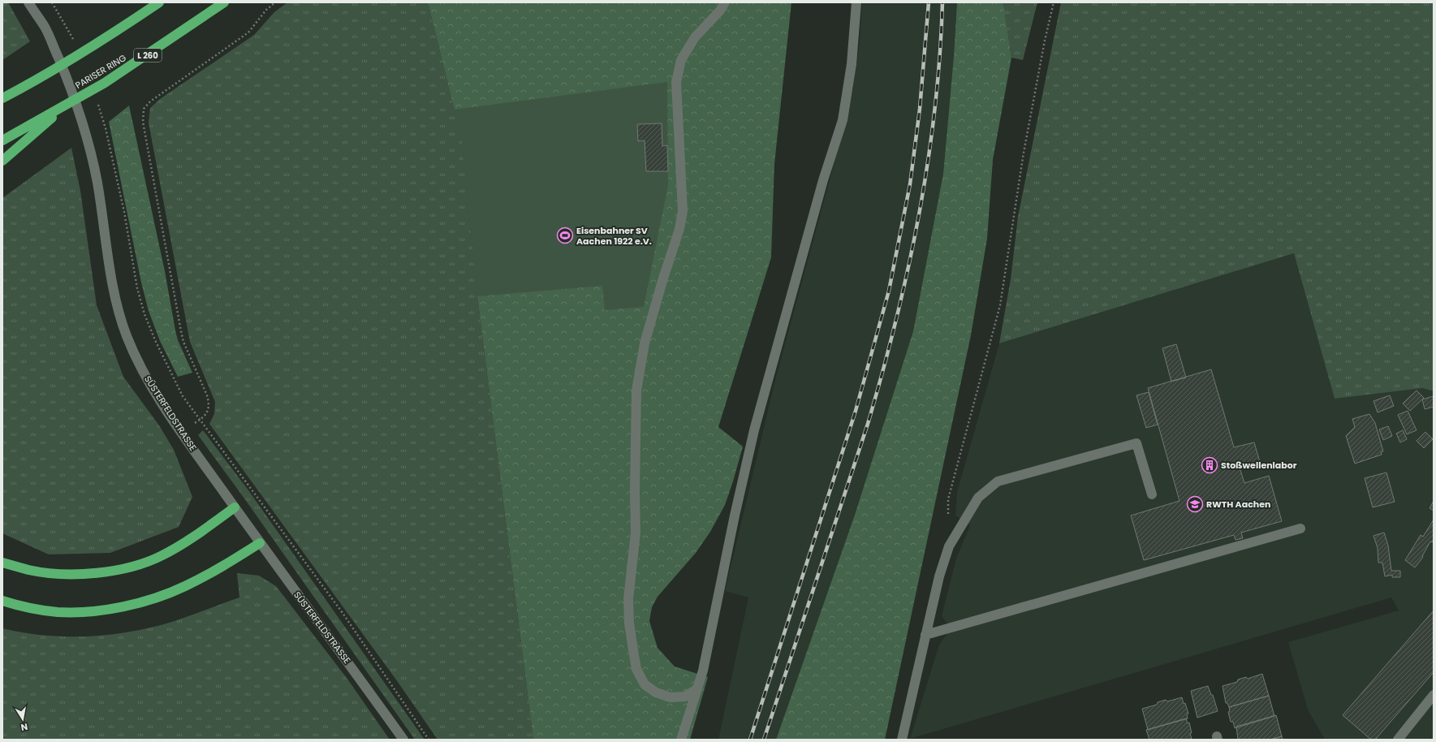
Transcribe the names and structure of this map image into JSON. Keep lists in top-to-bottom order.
{
  "streets": {
    "highway": ["L 260", "PARISER RING"],
    "street": ["SÜSTERFELDSTRASSE"]
  },
  "crossings": [
    ["L 260", "PARISER RING"]
  ],
  "places": {
    "sports": ["Eisenbahner SV Aachen 1922 e.V."],
    "building": ["Stoßwellenlabor"],
    "school or university": ["RWTH Aachen"]
  },
  "north": "bottom"
}
